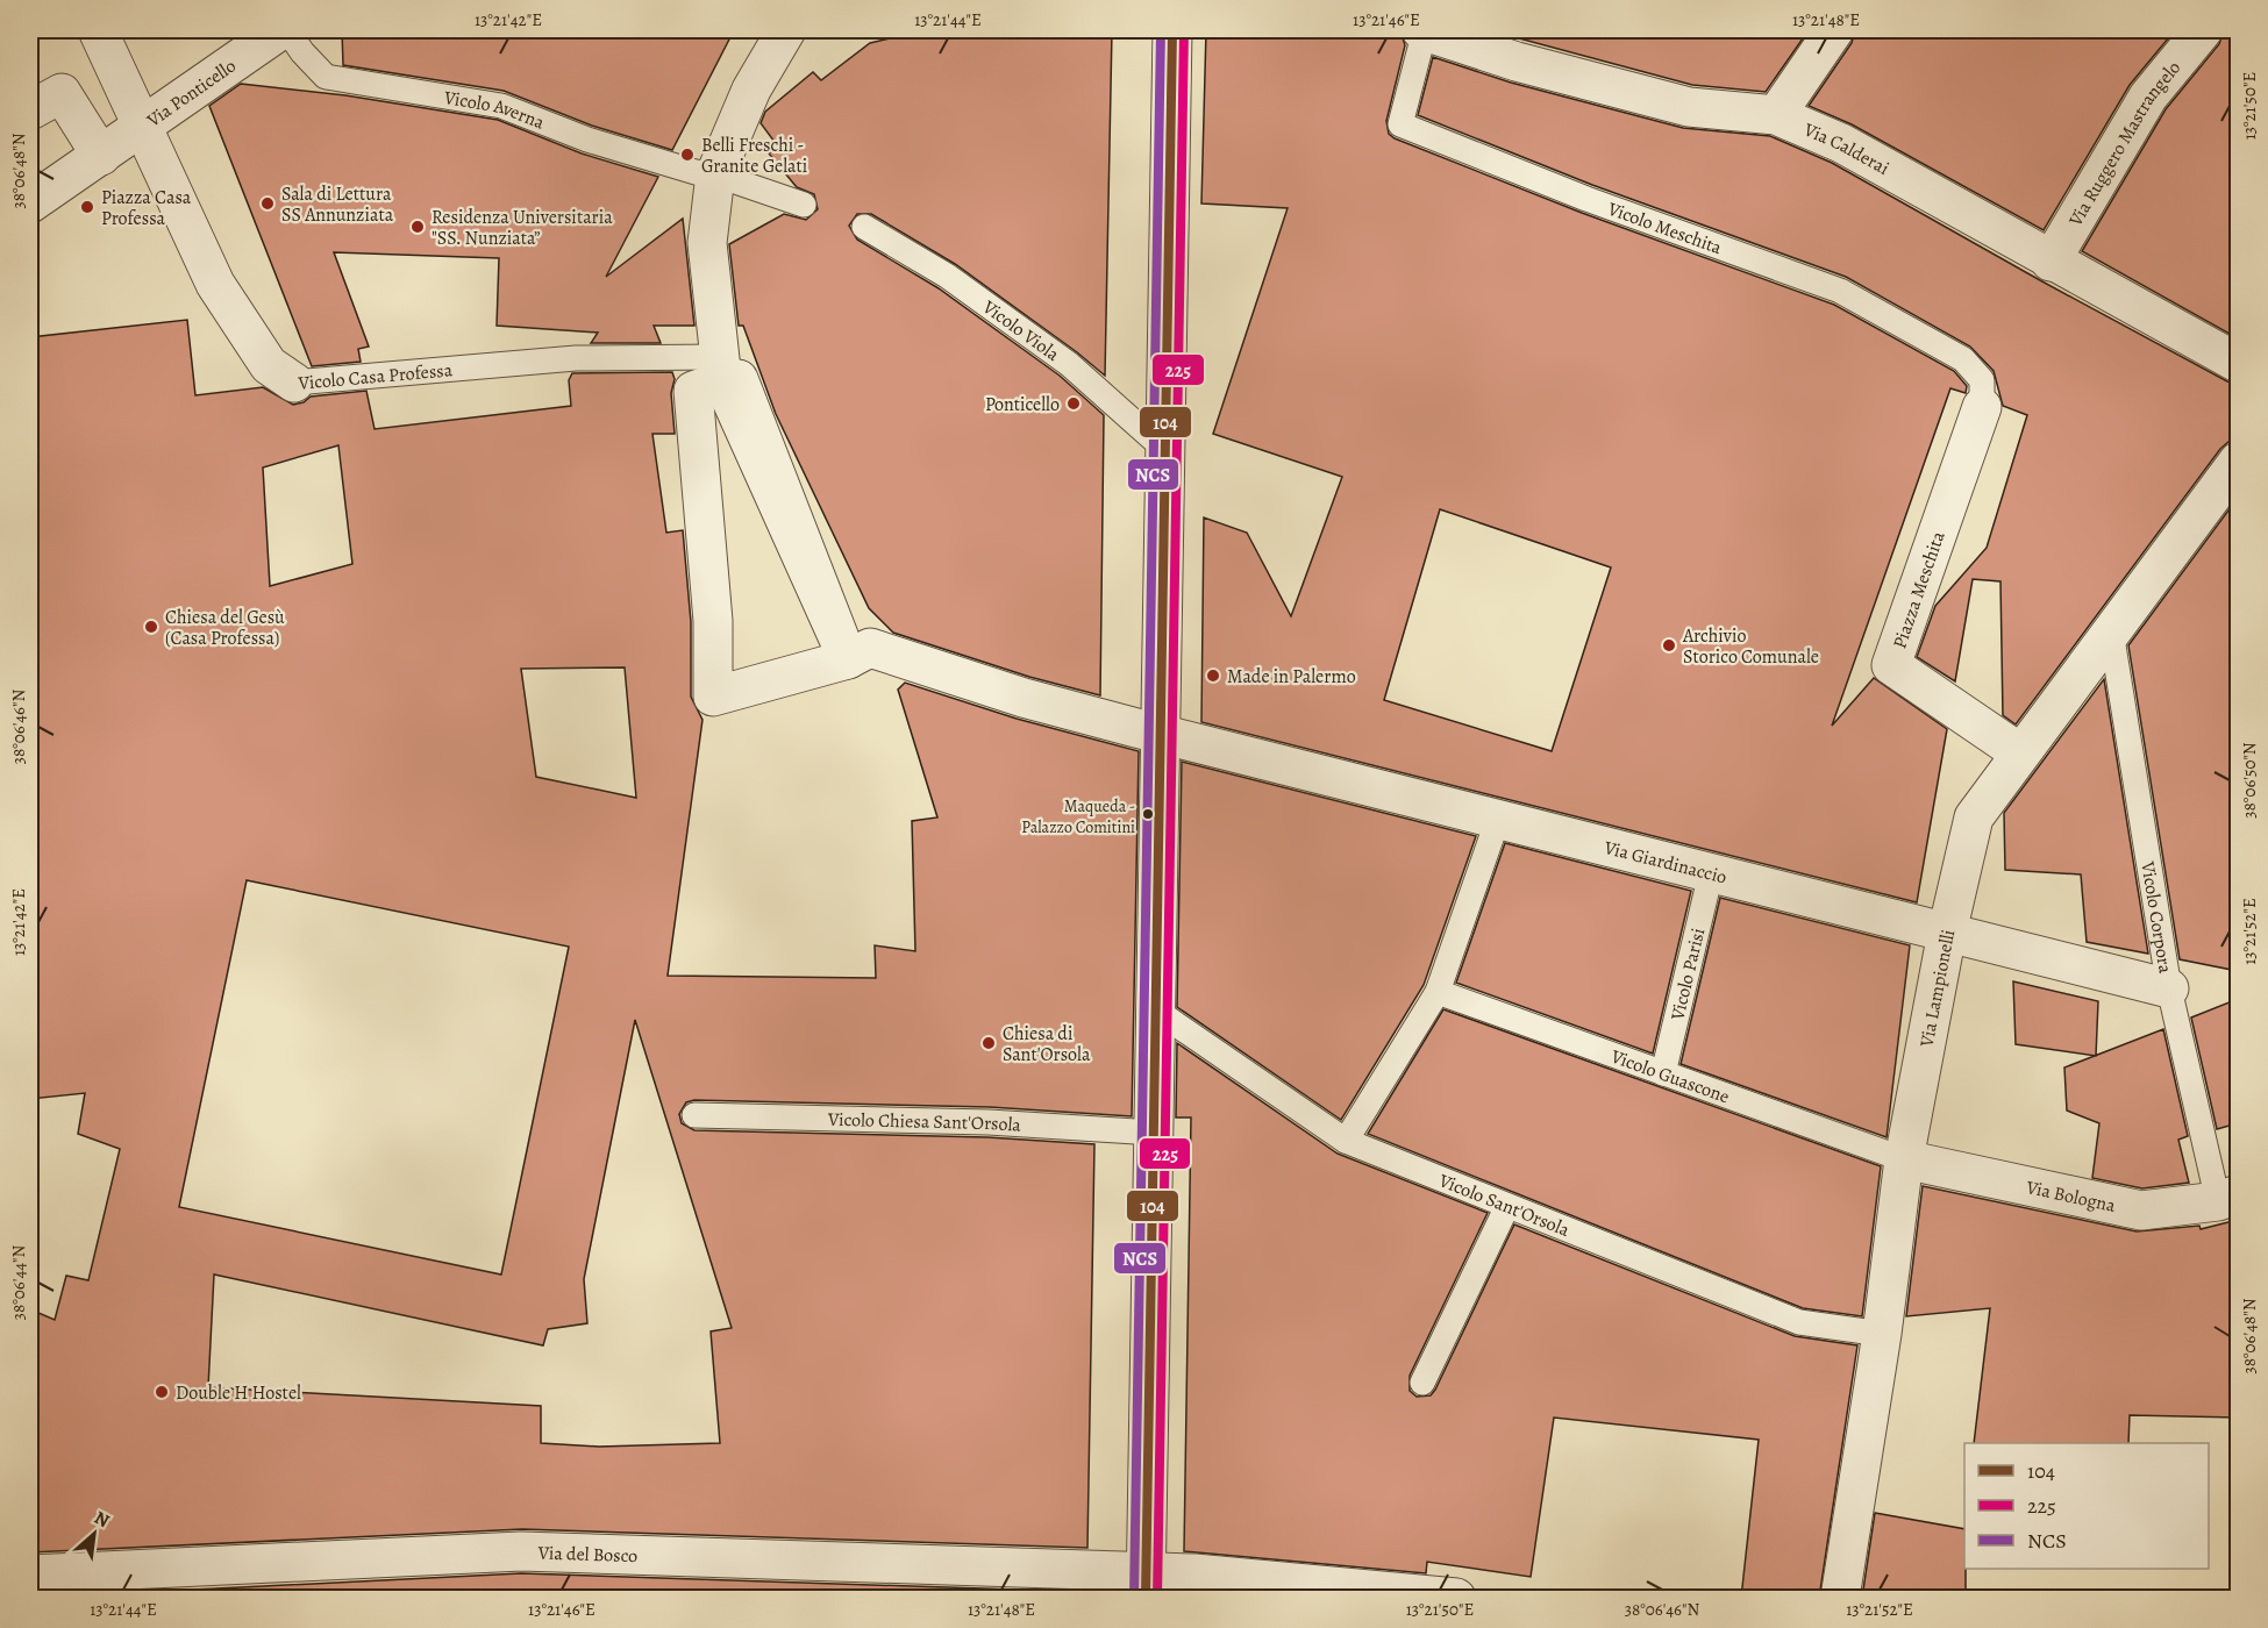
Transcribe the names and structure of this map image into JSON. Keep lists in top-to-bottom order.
{
  "streets": {
    "street": [
      "Via Ponticello",
      "Via Ruggero Mastrangelo",
      "Via Calderai",
      "Vicolo Casa Professa",
      "Piazza Meschita",
      "Via Giardinaccio",
      "Via Lampionelli",
      "Via Bologna",
      "Via del Bosco"
    ],
    "lane": [
      "Vicolo Averna",
      "Vicolo Meschita",
      "Vicolo Viola",
      "Vicolo Corpora",
      "Vicolo Parisi",
      "Vicolo Guascone",
      "Vicolo Chiesa Sant'Orsola",
      "Vicolo Sant'Orsola"
    ]
  },
  "crossings": [
    ["Via Ponticello", "Vicolo Casa Professa"],
    ["Via Ruggero Mastrangelo", "Via Calderai"],
    ["Via Calderai", "Vicolo Meschita"],
    ["Vicolo Meschita", "Piazza Meschita"],
    ["Vicolo Casa Professa", "Via Giardinaccio"],
    ["Piazza Meschita", "Via Lampionelli"],
    ["Via Giardinaccio", "Vicolo Corpora"],
    ["Via Giardinaccio", "Vicolo Parisi"],
    ["Via Giardinaccio", "Via Lampionelli"],
    ["Vicolo Corpora", "Via Lampionelli"],
    ["Vicolo Corpora", "Via Bologna"],
    ["Vicolo Parisi", "Vicolo Guascone"],
    ["Via Lampionelli", "Vicolo Guascone"],
    ["Via Lampionelli", "Via Bologna"],
    ["Via Lampionelli", "Vicolo Sant'Orsola"],
    ["Vicolo Guascone", "Via Bologna"]
  ],
  "places": [
    "Belli Freschi - Granite Gelati",
    "Sala di Lettura SS Annunziata",
    "Piazza Casa Professa",
    "Residenza Universitaria \"SS. Nunziata”",
    "Ponticello",
    "Chiesa del Gesù (Casa Professa)",
    "Archivio Storico Comunale",
    "Made in Palermo",
    "Maqueda - Palazzo Comitini",
    "Chiesa di Sant'Orsola",
    "Double H Hostel"
  ],
  "lines": ["transit line 104", "transit line 225", "transit line NCS"],
  "legend": ["104", "225", "NCS"],
  "north": "top right",
  "coordinates": [
    "13°21'42\"E",
    "13°21'44\"E",
    "13°21'46\"E",
    "13°21'48\"E",
    "13°21'50\"E",
    "38°06'48\"N",
    "38°06'46\"N",
    "38°06'50\"N",
    "13°21'52\"E",
    "38°06'44\"N"
  ]
}
